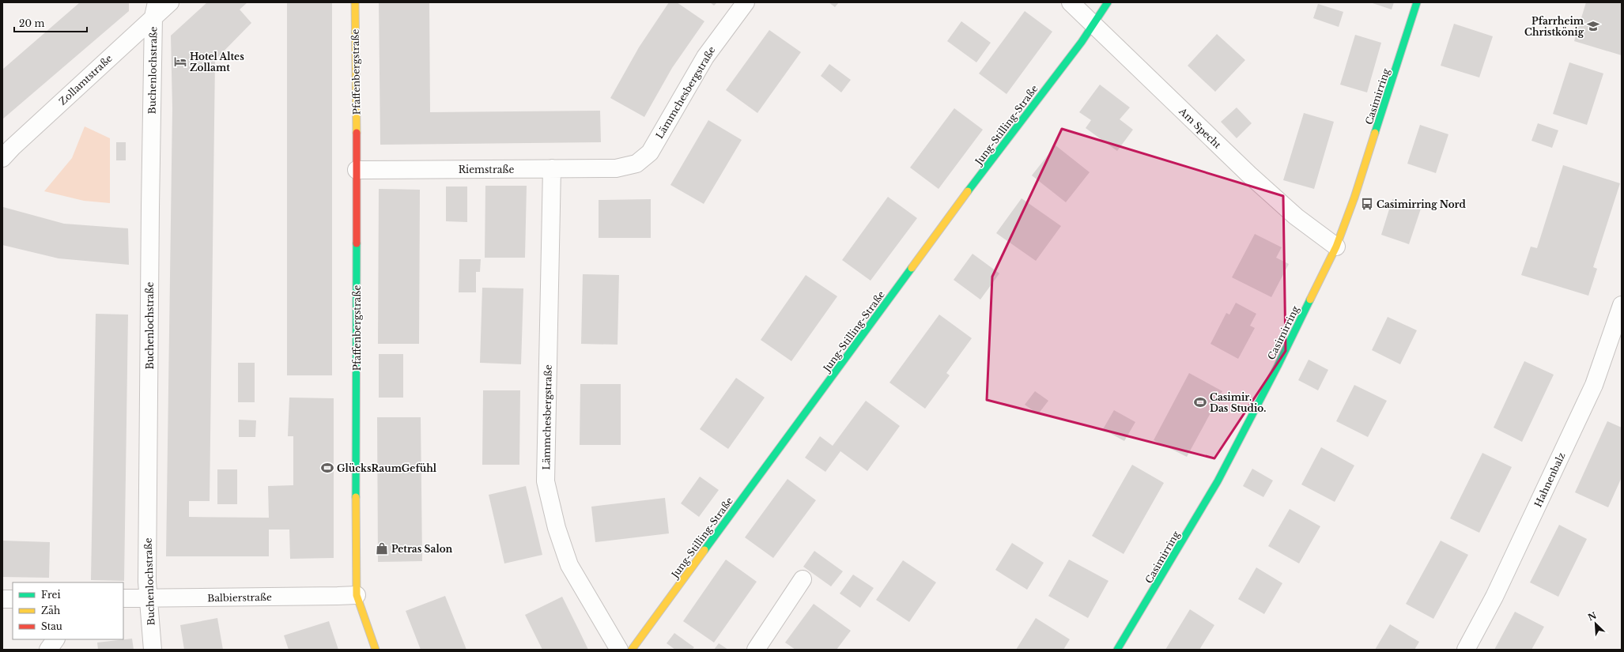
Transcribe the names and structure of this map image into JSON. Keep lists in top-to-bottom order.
{
  "streets": {
    "street": [
      "Buchenlochstraße",
      "Pfaffenbergstraße",
      "Zollamtstraße",
      "Lämmchesbergstraße",
      "Casimirring",
      "Jung-Stilling-Straße",
      "Am Specht",
      "Riemstraße",
      "Hahnenbalz",
      "Balbierstraße"
    ]
  },
  "crossings": [
    ["Buchenlochstraße", "Zollamtstraße"],
    ["Buchenlochstraße", "Balbierstraße"],
    ["Pfaffenbergstraße", "Riemstraße"],
    ["Pfaffenbergstraße", "Balbierstraße"],
    ["Lämmchesbergstraße", "Riemstraße"],
    ["Casimirring", "Am Specht"],
    ["Jung-Stilling-Straße", "Am Specht"]
  ],
  "places": {
    "school or university": ["Pfarrheim Christkönig"],
    "hotel": ["Hotel Altes Zollamt"],
    "bus stop": ["Casimirring Nord"],
    "sports": ["Casimir. Das Studio.", "GlücksRaumGefühl"],
    "shop": ["Petras Salon"]
  },
  "legend": ["Frei", "Zäh", "Stau"],
  "scale_bar": "20 m",
  "north": "top left"
}
